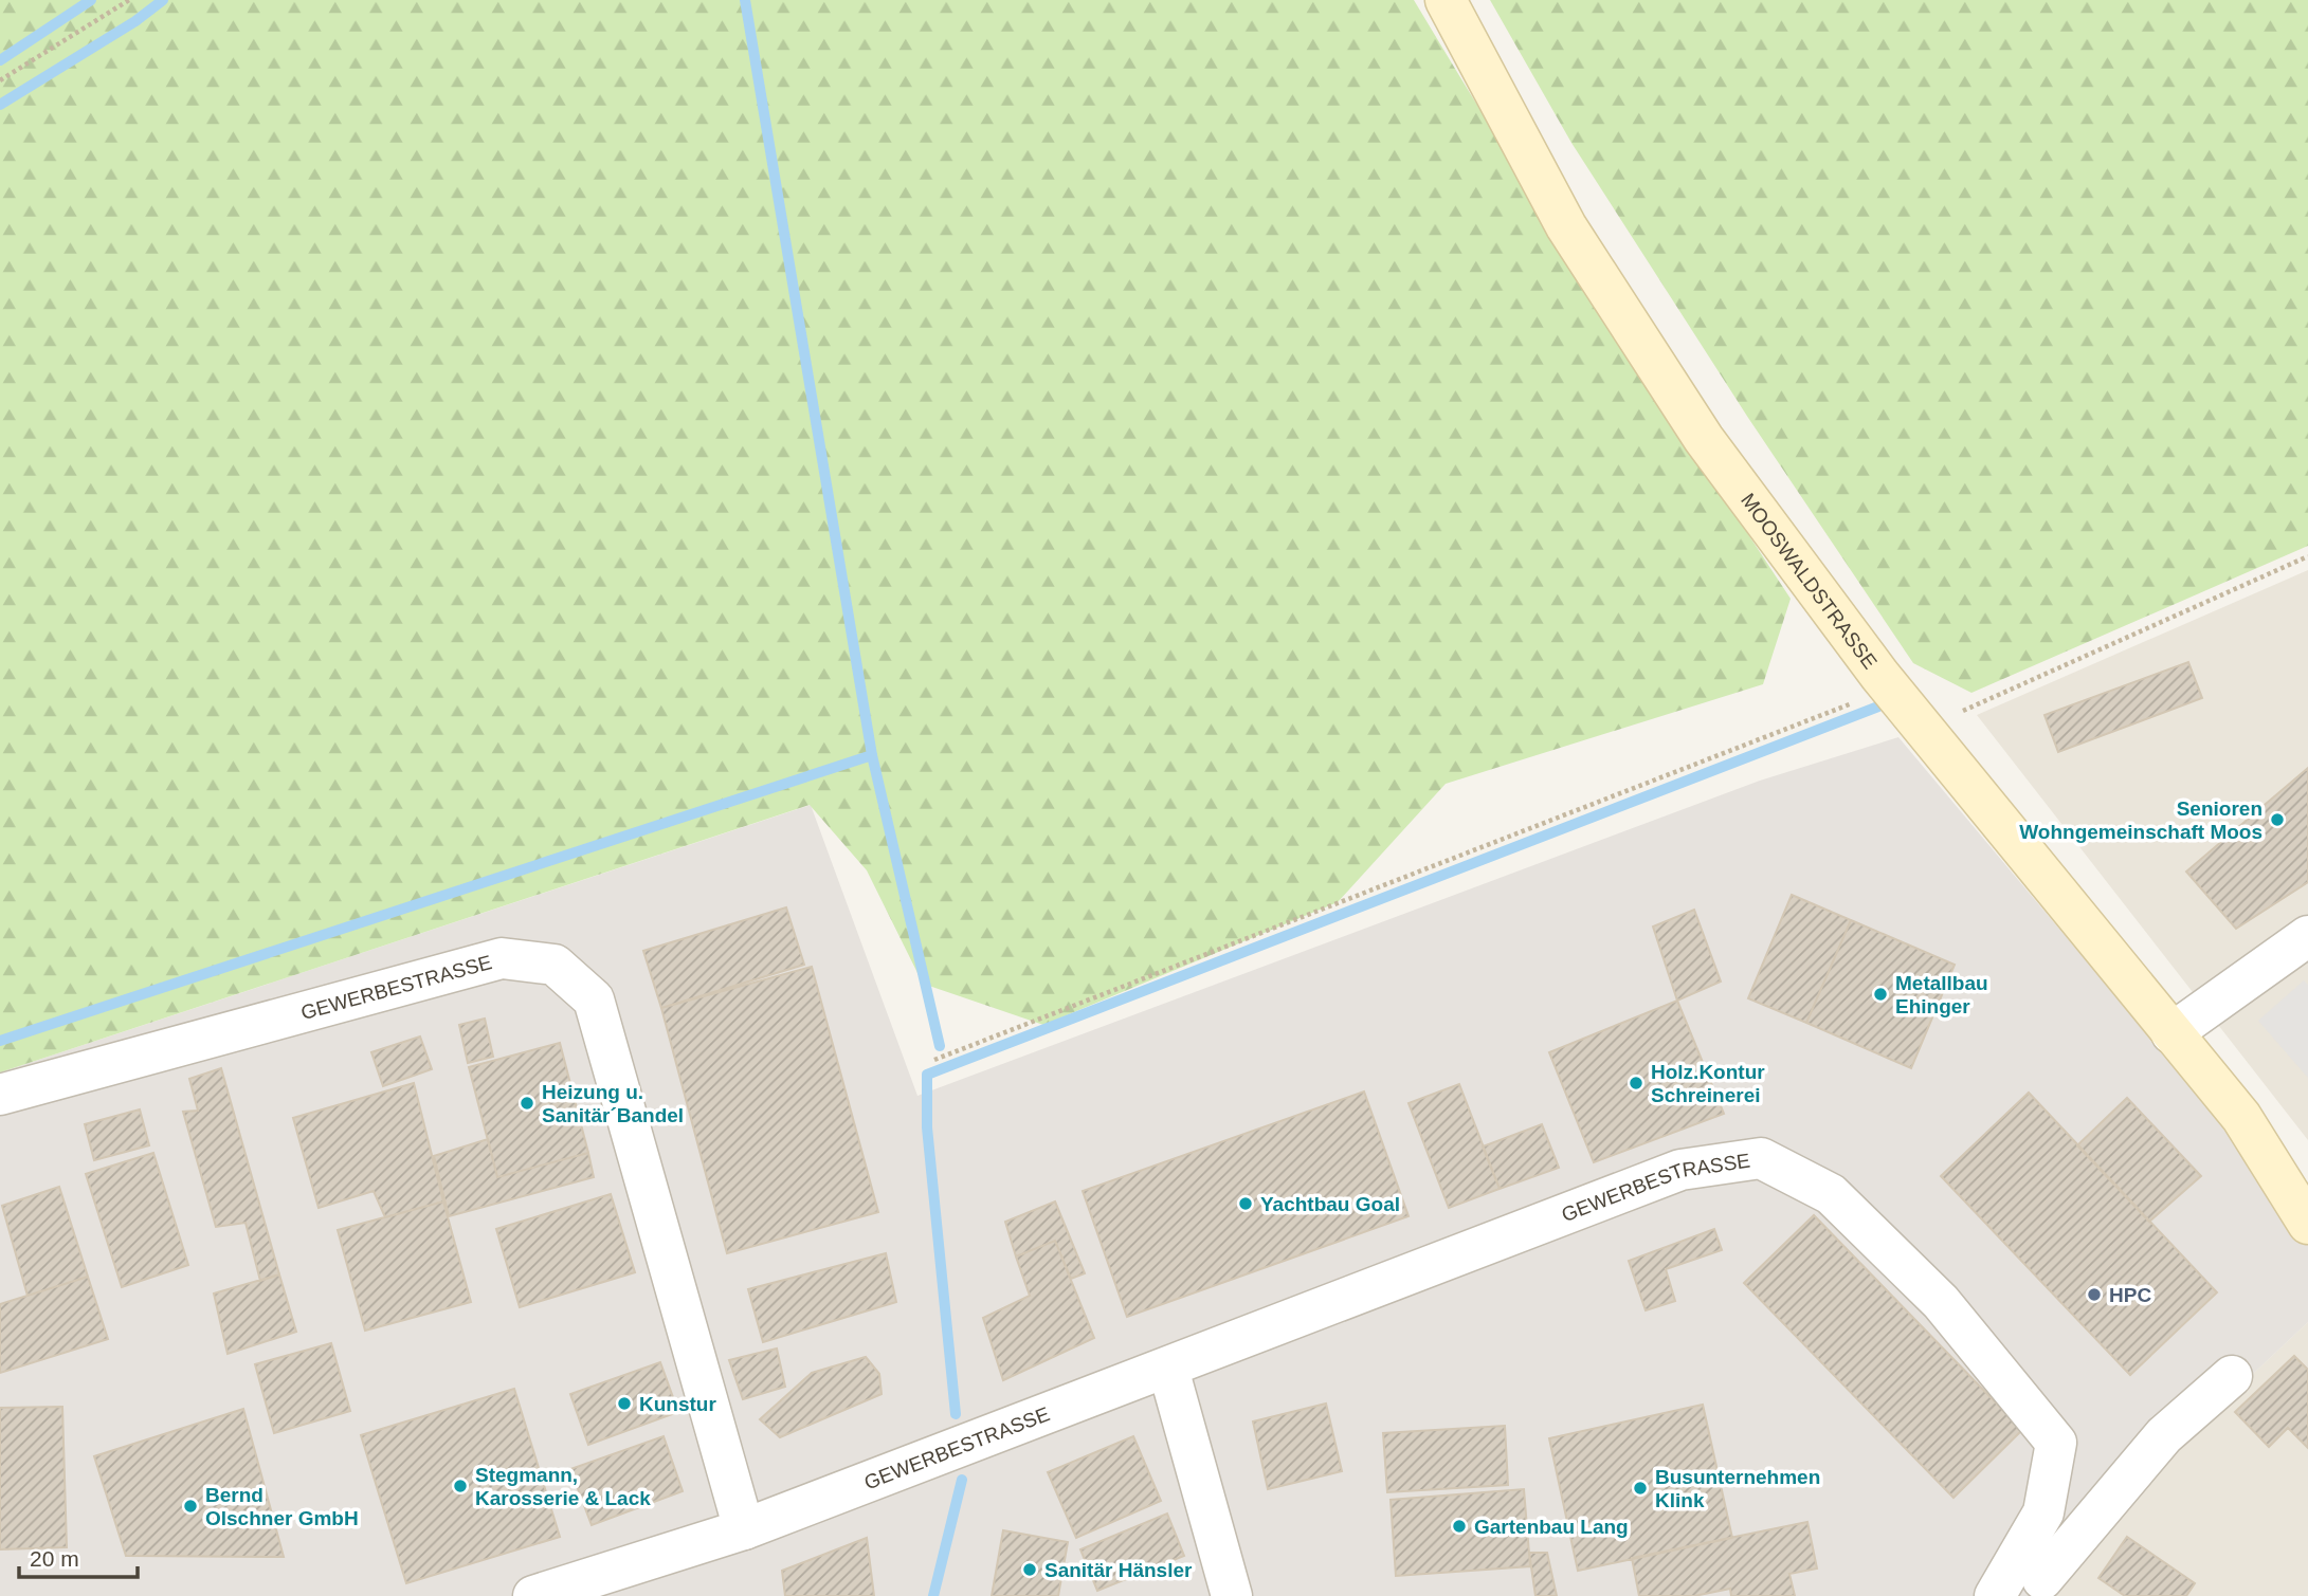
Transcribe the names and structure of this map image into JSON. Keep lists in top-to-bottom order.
{
  "streets": {
    "main road": ["MOOSWALDSTRASSE"],
    "street": ["GEWERBESTRASSE"]
  },
  "places": [
    "Senioren Wohngemeinschaft Moos",
    "Metallbau Ehinger",
    "Holz.Kontur Schreinerei",
    "Heizung u. Sanitär´Bandel",
    "Yachtbau Goal",
    "HPC",
    "Kunstur",
    "Stegmann, Karosserie & Lack",
    "Busunternehmen Klink",
    "Bernd Olschner GmbH",
    "Gartenbau Lang",
    "Sanitär Hänsler"
  ],
  "scale_bar": "20 m"
}
